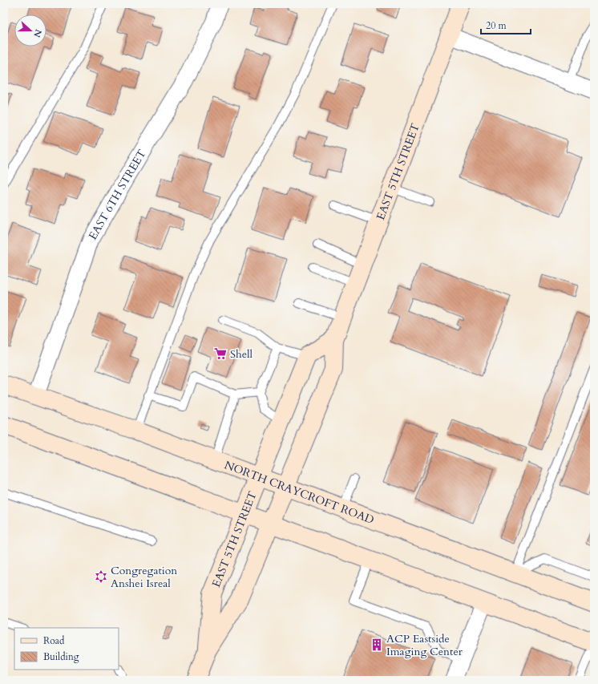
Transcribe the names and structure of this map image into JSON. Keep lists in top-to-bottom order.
{
  "streets": {
    "main road": ["EAST 5TH STREET", "NORTH CRAYCROFT ROAD"],
    "street": ["EAST 6TH STREET"]
  },
  "crossings": [
    ["EAST 5TH STREET", "NORTH CRAYCROFT ROAD"],
    ["EAST 6TH STREET", "NORTH CRAYCROFT ROAD"]
  ],
  "places": {
    "supermarket": ["Shell"],
    "synagogue": ["Congregation Anshei Isreal"],
    "building": ["ACP Eastside Imaging Center"]
  },
  "legend": ["Road", "Building"],
  "scale_bar": "20 m",
  "north": "right"
}
